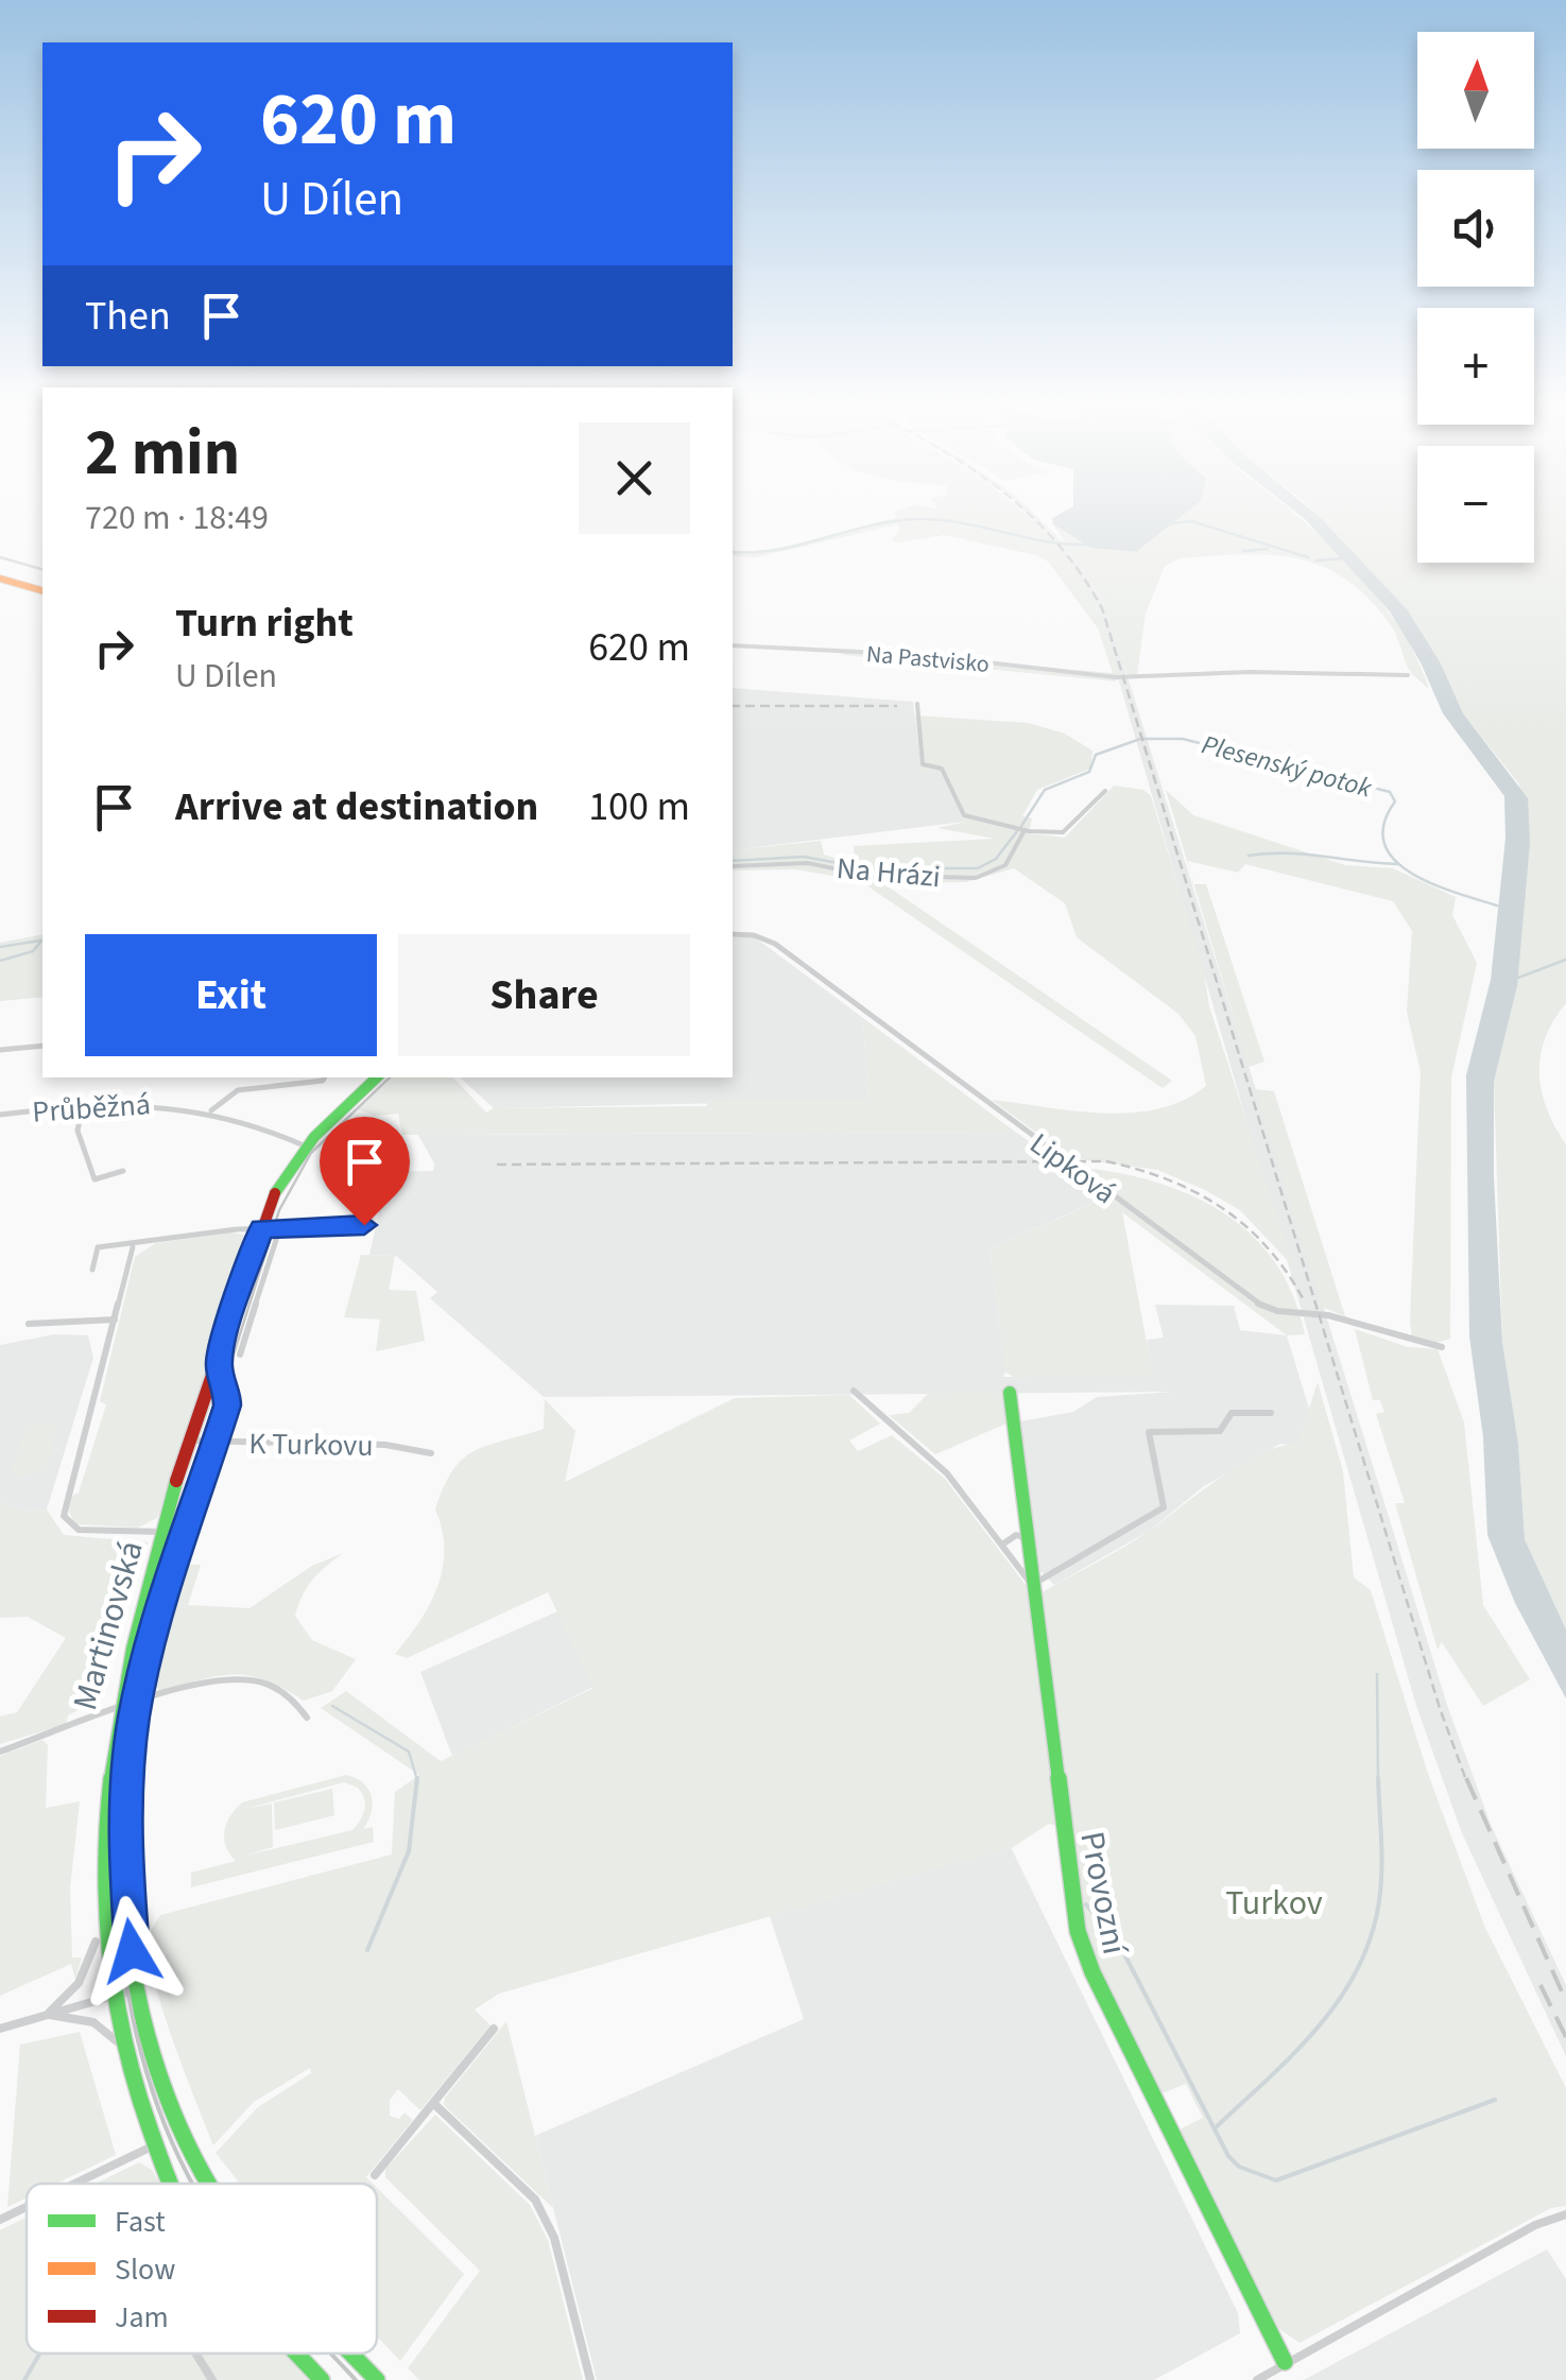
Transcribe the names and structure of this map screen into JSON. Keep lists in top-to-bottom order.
{
  "streets": {
    "street": [
      "Na Pastvisko",
      "Na Hrázi",
      "Průběžná",
      "Lipková",
      "K Turkovu",
      "Martinovská",
      "Provozní"
    ]
  },
  "crossings": [
    ["Průběžná", "Martinovská"],
    ["K Turkovu", "Martinovská"]
  ],
  "water": ["Plesenský potok"],
  "parks": ["Turkov"],
  "legend": ["Fast", "Slow", "Jam"],
  "north": "top",
  "page": {
    "map_buttons": ["+", "−"],
    "turn": ["620 m", "U Dílen"],
    "then": "Then",
    "heading": ["2 min", "720 m · 18:49"],
    "list": [
      {
        "name": "Turn right",
        "note": "U Dílen",
        "value": "620 m"
      },
      {
        "name": "Arrive at destination",
        "value": "100 m"
      }
    ],
    "buttons": ["Exit", "Share"]
  }
}
